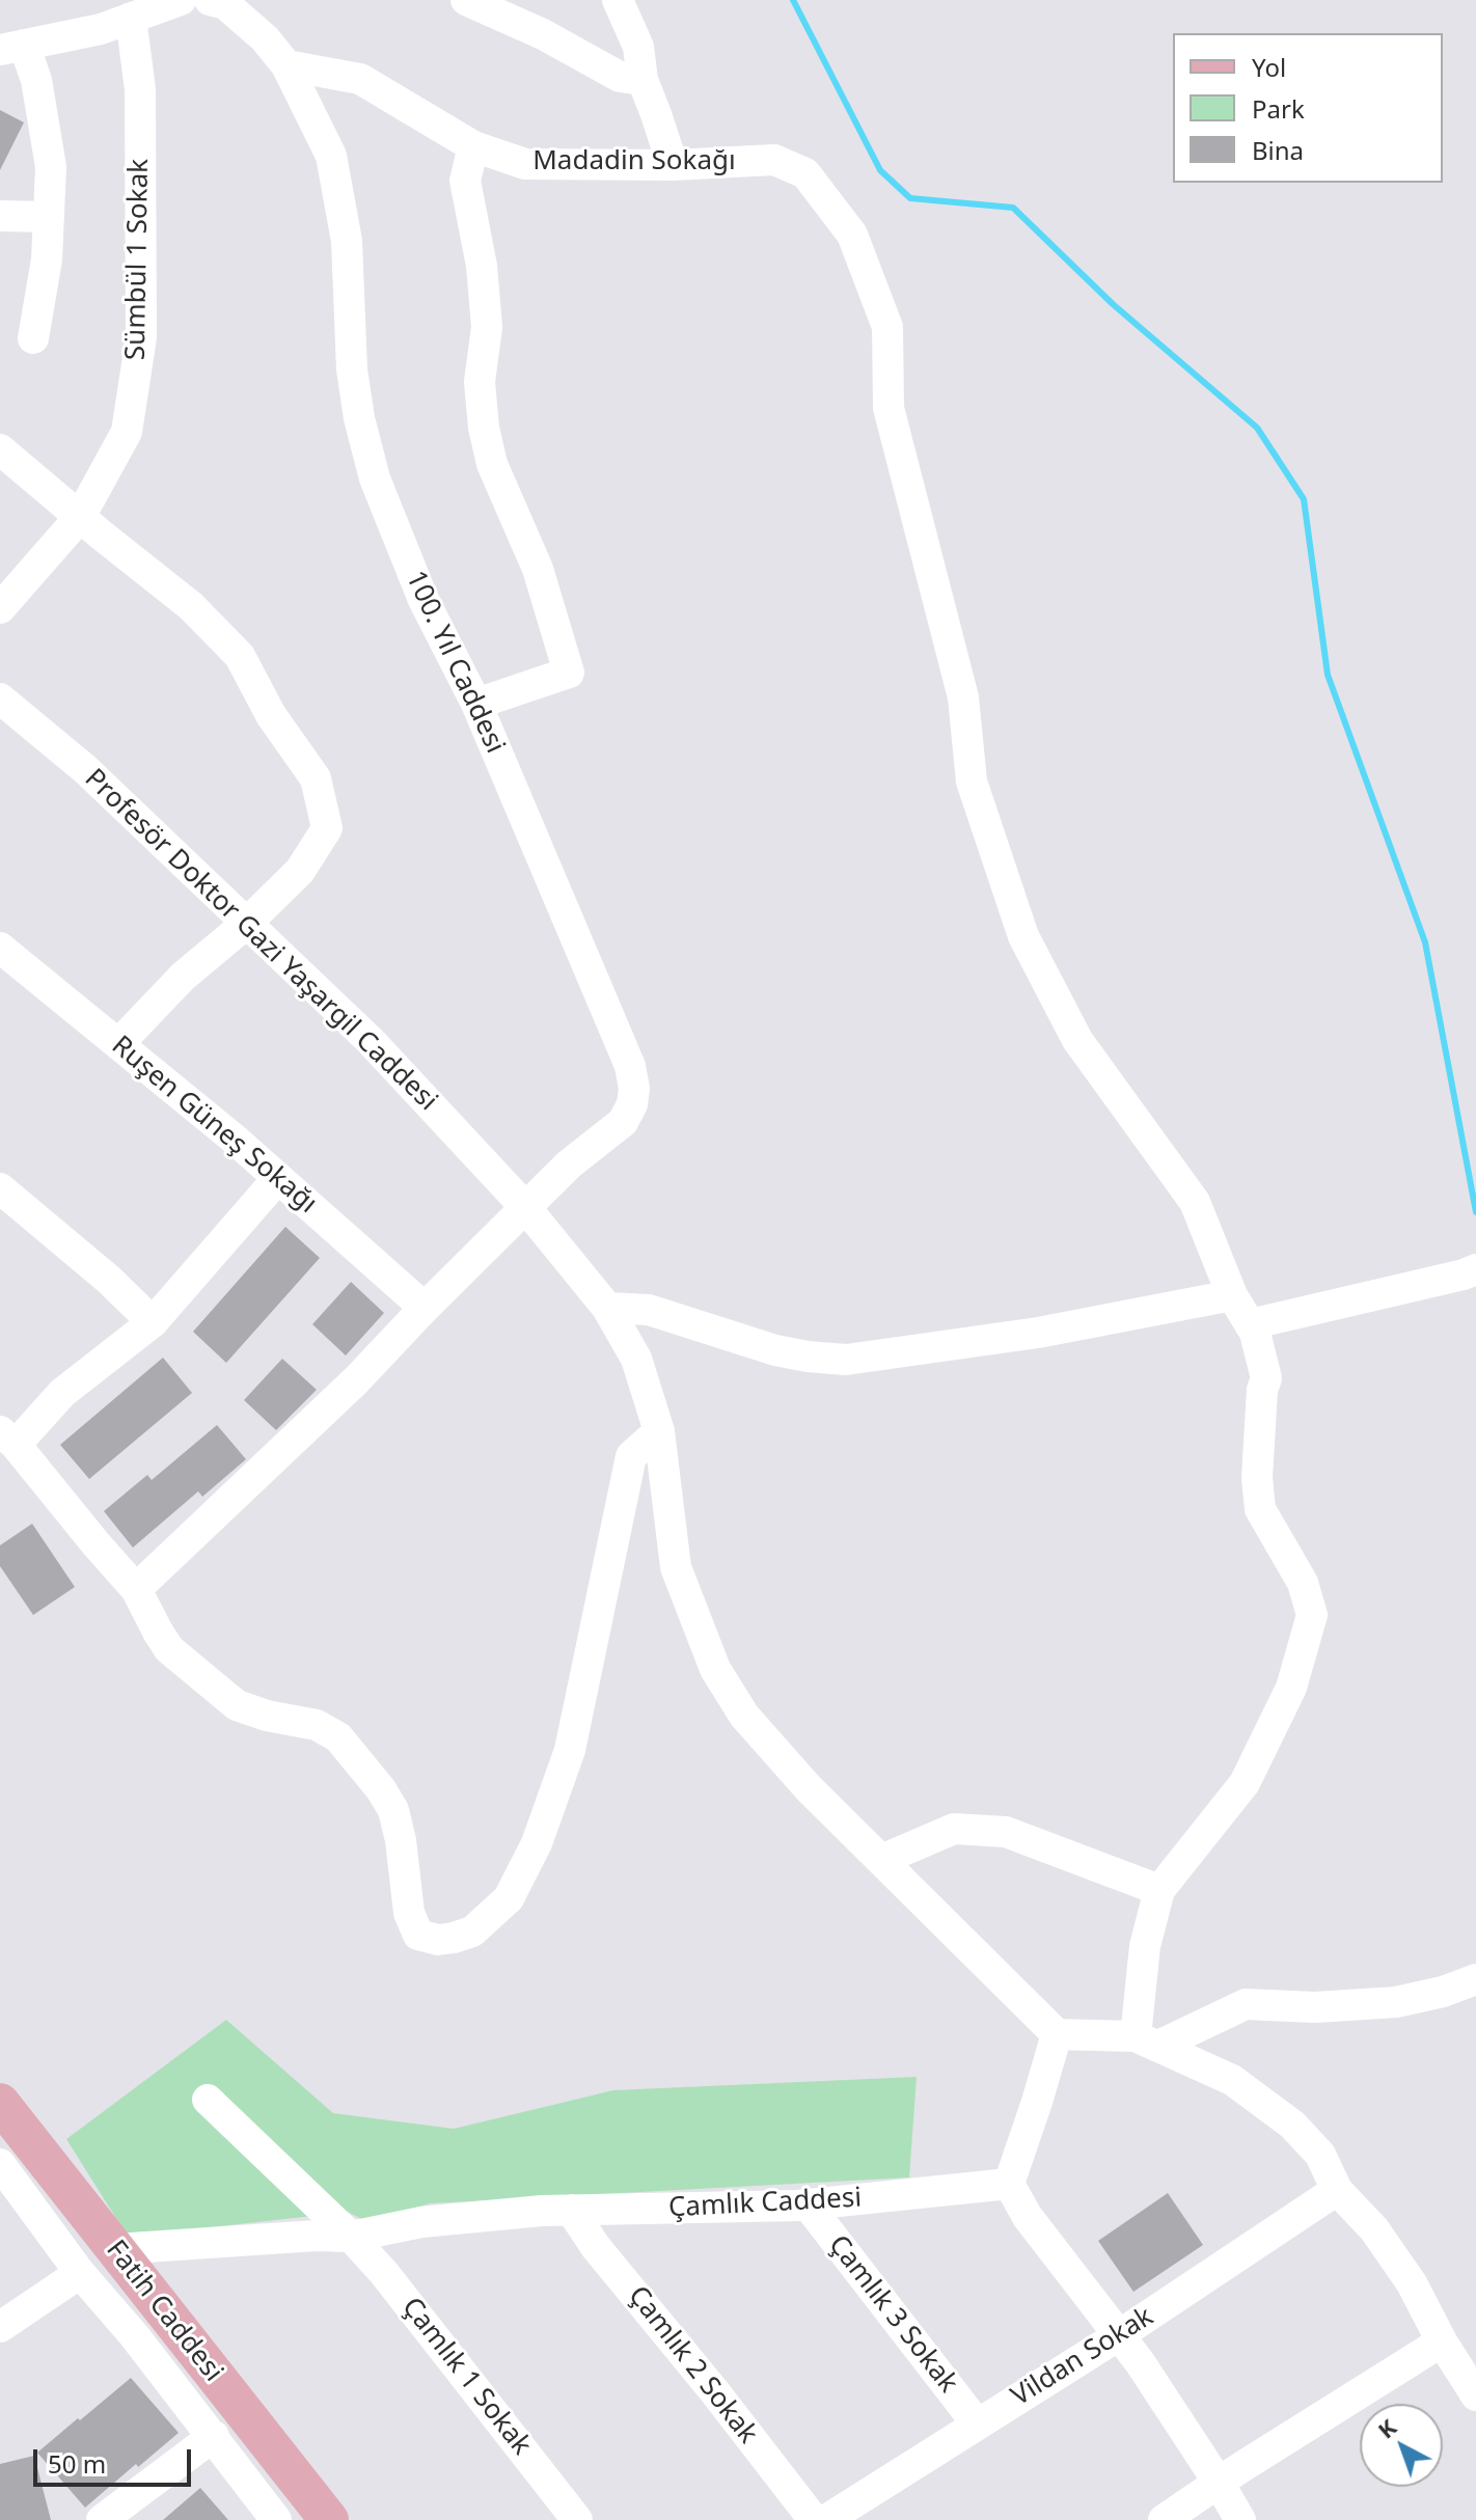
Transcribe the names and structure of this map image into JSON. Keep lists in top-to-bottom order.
{
  "streets": {
    "main road": ["Fatih Caddesi"],
    "street": [
      "Madadin Sokağı",
      "Sümbül 1 Sokak",
      "100. Yıl Caddesi",
      "Profesör Doktor Gazi Yaşargil Caddesi",
      "Ruşen Güneş Sokağı",
      "Çamlık Caddesi",
      "Çamlık 3 Sokak",
      "Vildan Sokak",
      "Çamlık 2 Sokak",
      "Çamlık 1 Sokak"
    ]
  },
  "crossings": [
    ["Madadin Sokağı", "100. Yıl Caddesi"],
    ["100. Yıl Caddesi", "Profesör Doktor Gazi Yaşargil Caddesi"],
    ["100. Yıl Caddesi", "Ruşen Güneş Sokağı"],
    ["Çamlık Caddesi", "Fatih Caddesi"],
    ["Çamlık Caddesi", "Çamlık 3 Sokak"],
    ["Çamlık Caddesi", "Çamlık 2 Sokak"],
    ["Çamlık Caddesi", "Çamlık 1 Sokak"],
    ["Çamlık 3 Sokak", "Vildan Sokak"]
  ],
  "legend": ["Yol", "Park", "Bina"],
  "scale_bar": "50 m",
  "north": "top left"
}
